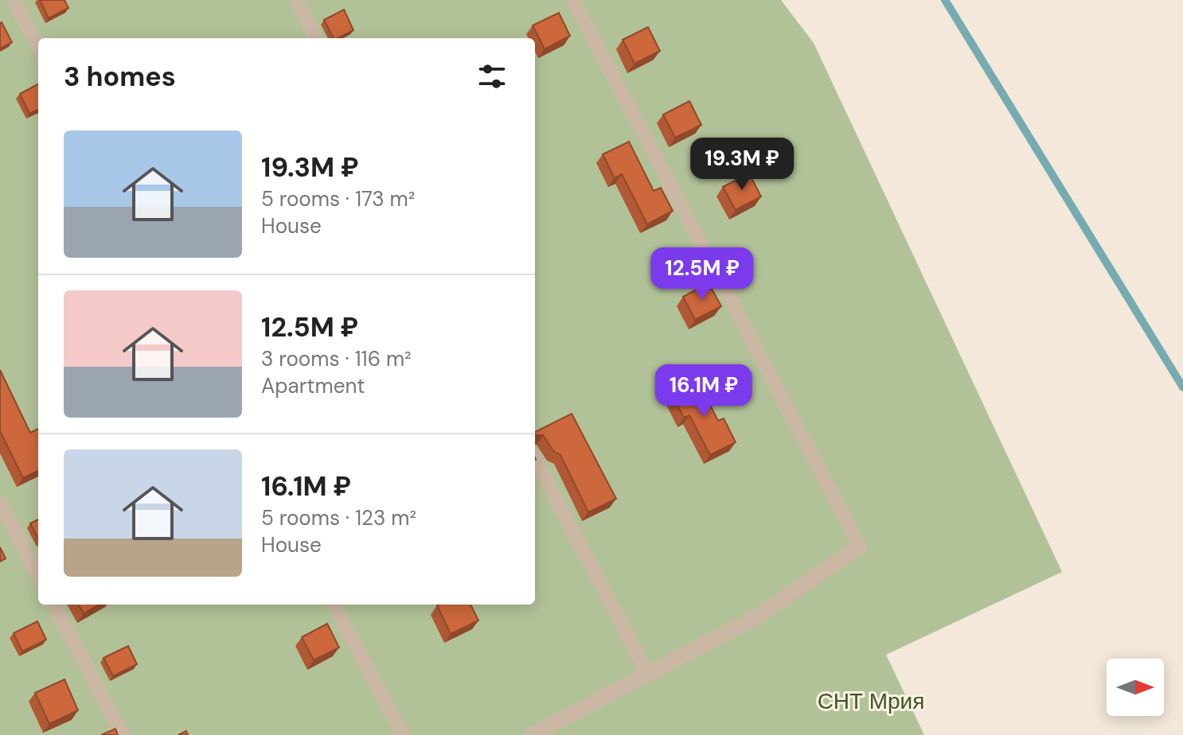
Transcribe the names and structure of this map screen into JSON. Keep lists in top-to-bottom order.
{
  "parks": ["СНТ Мрия"],
  "north": "right",
  "page": {
    "heading": "3 homes",
    "list": [
      {
        "name": "19.3M ₽",
        "note": "5 rooms · 173 m² · House"
      },
      {
        "name": "12.5M ₽",
        "note": "3 rooms · 116 m² · Apartment"
      },
      {
        "name": "16.1M ₽",
        "note": "5 rooms · 123 m² · House"
      }
    ],
    "price": ["19.3M ₽", "12.5M ₽", "16.1M ₽"]
  }
}
